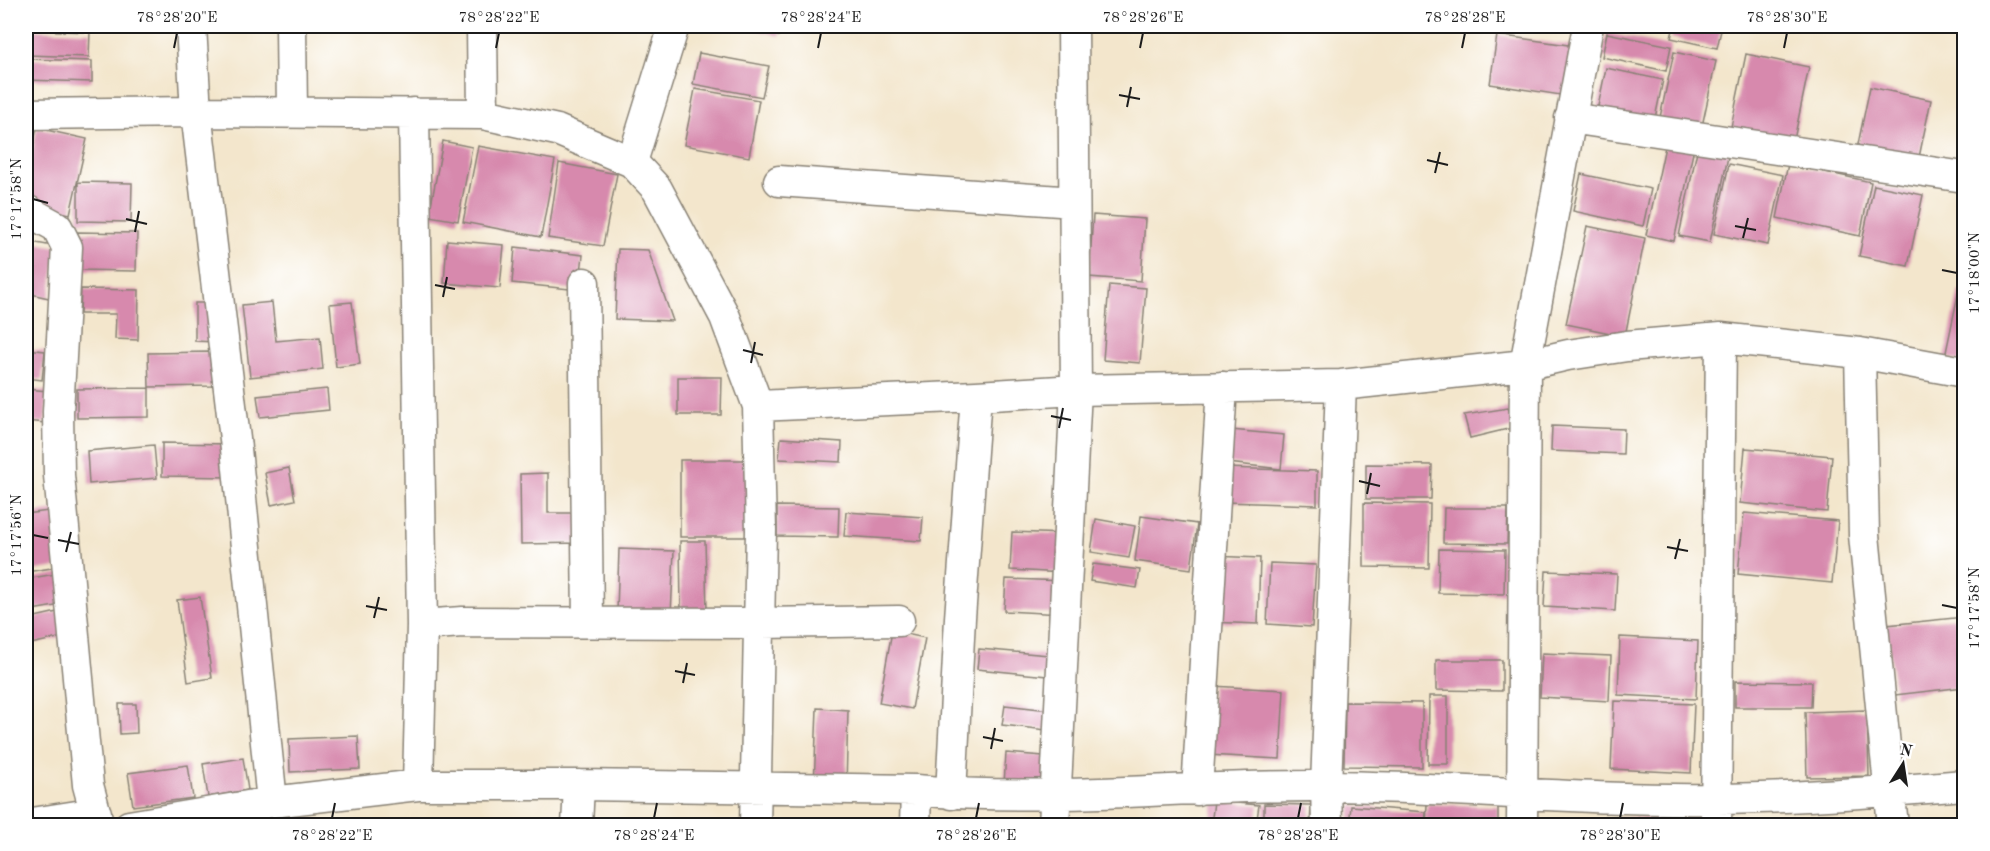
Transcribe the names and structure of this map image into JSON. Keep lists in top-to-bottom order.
{
  "north": "top",
  "coordinates": [
    "78°28'20\"E",
    "78°28'22\"E",
    "78°28'24\"E",
    "78°28'26\"E",
    "78°28'28\"E",
    "78°28'30\"E",
    "17°17'58\"N",
    "17°18'00\"N",
    "17°17'56\"N"
  ]
}
